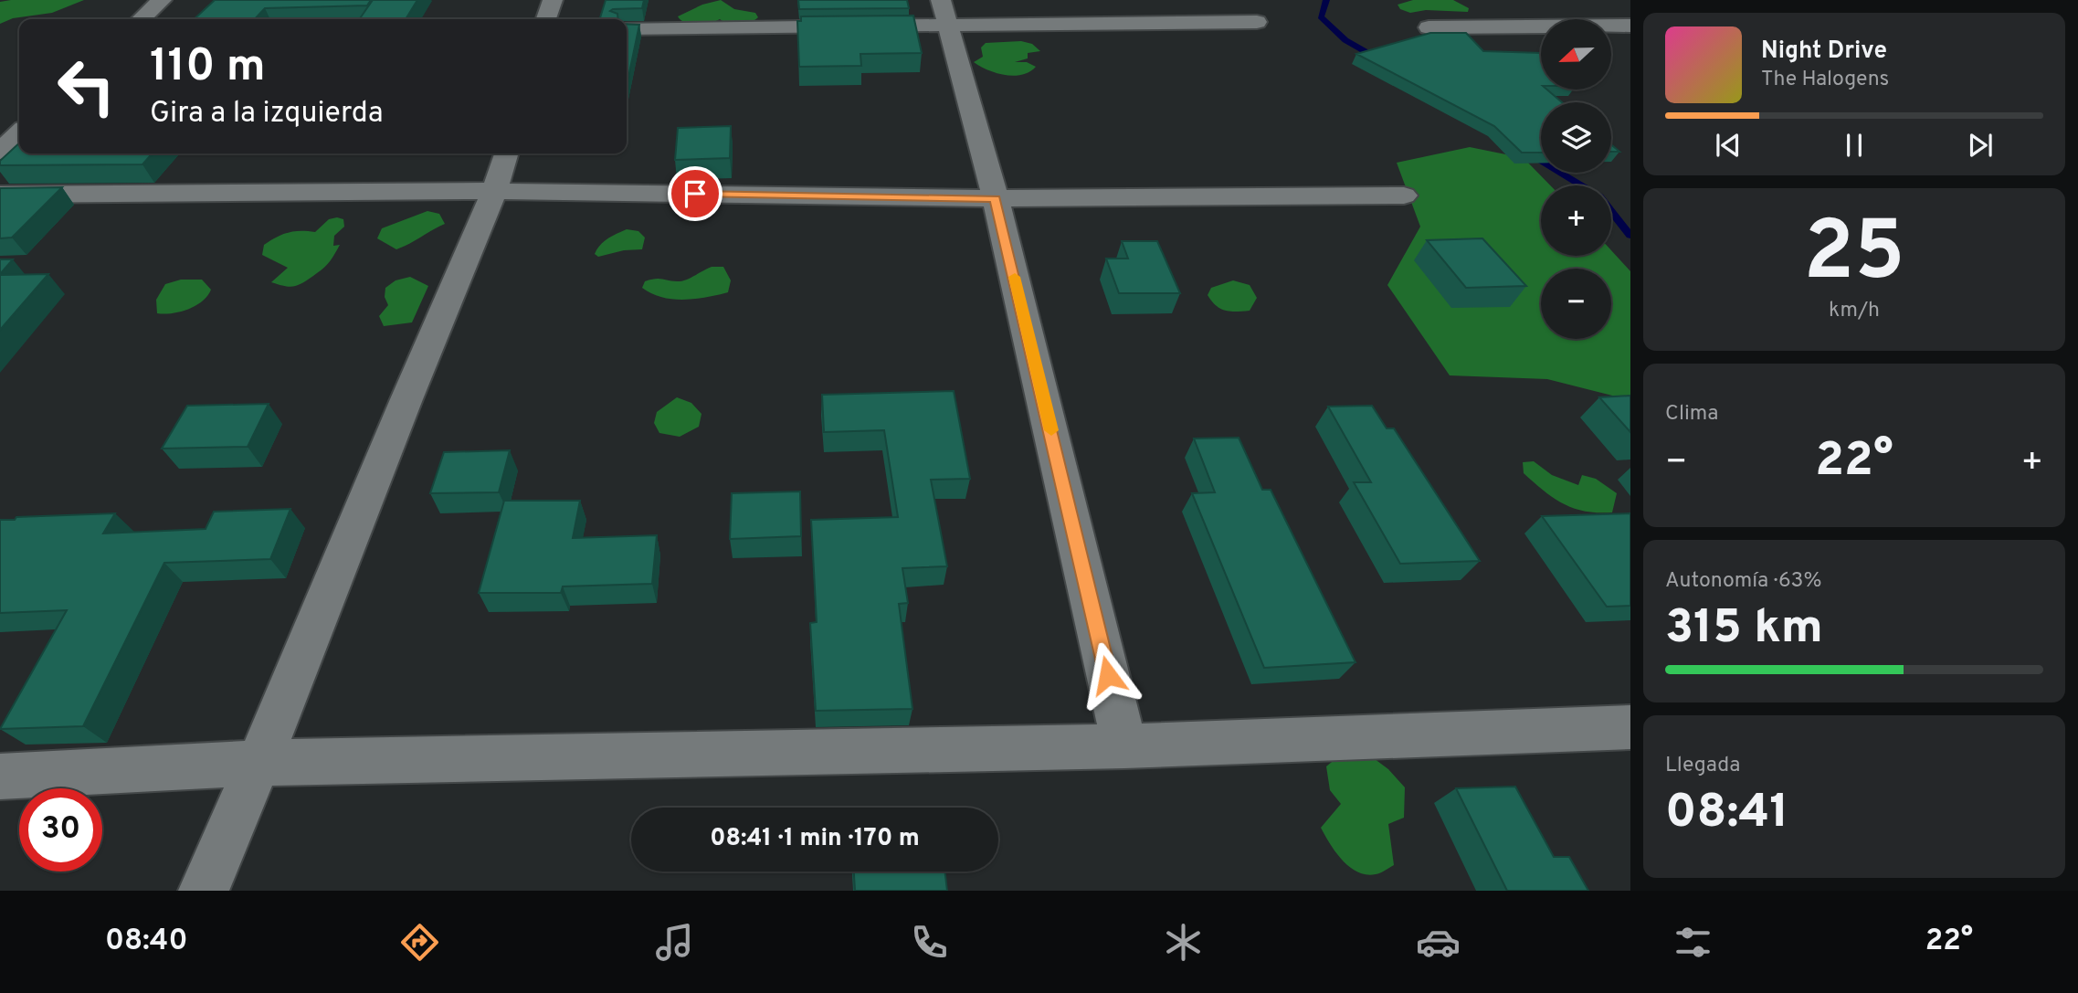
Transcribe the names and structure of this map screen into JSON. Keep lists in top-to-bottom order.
{
  "north": "left",
  "page": {
    "map_buttons": ["+", "−"],
    "turn": ["110 m", "Gira a la izquierda"],
    "song": ["Night Drive", "The Halogens"],
    "tile": [
      ["25", "km/h"],
      "Clima",
      ["Autonomía · 63%", "315 km"],
      ["Llegada", "08:41"]
    ],
    "heat": ["−", "22°", "+"],
    "limit": "30",
    "trip": "08:41 · 1 min · 170 m",
    "tabs": ["08:40", "22°"]
  }
}
